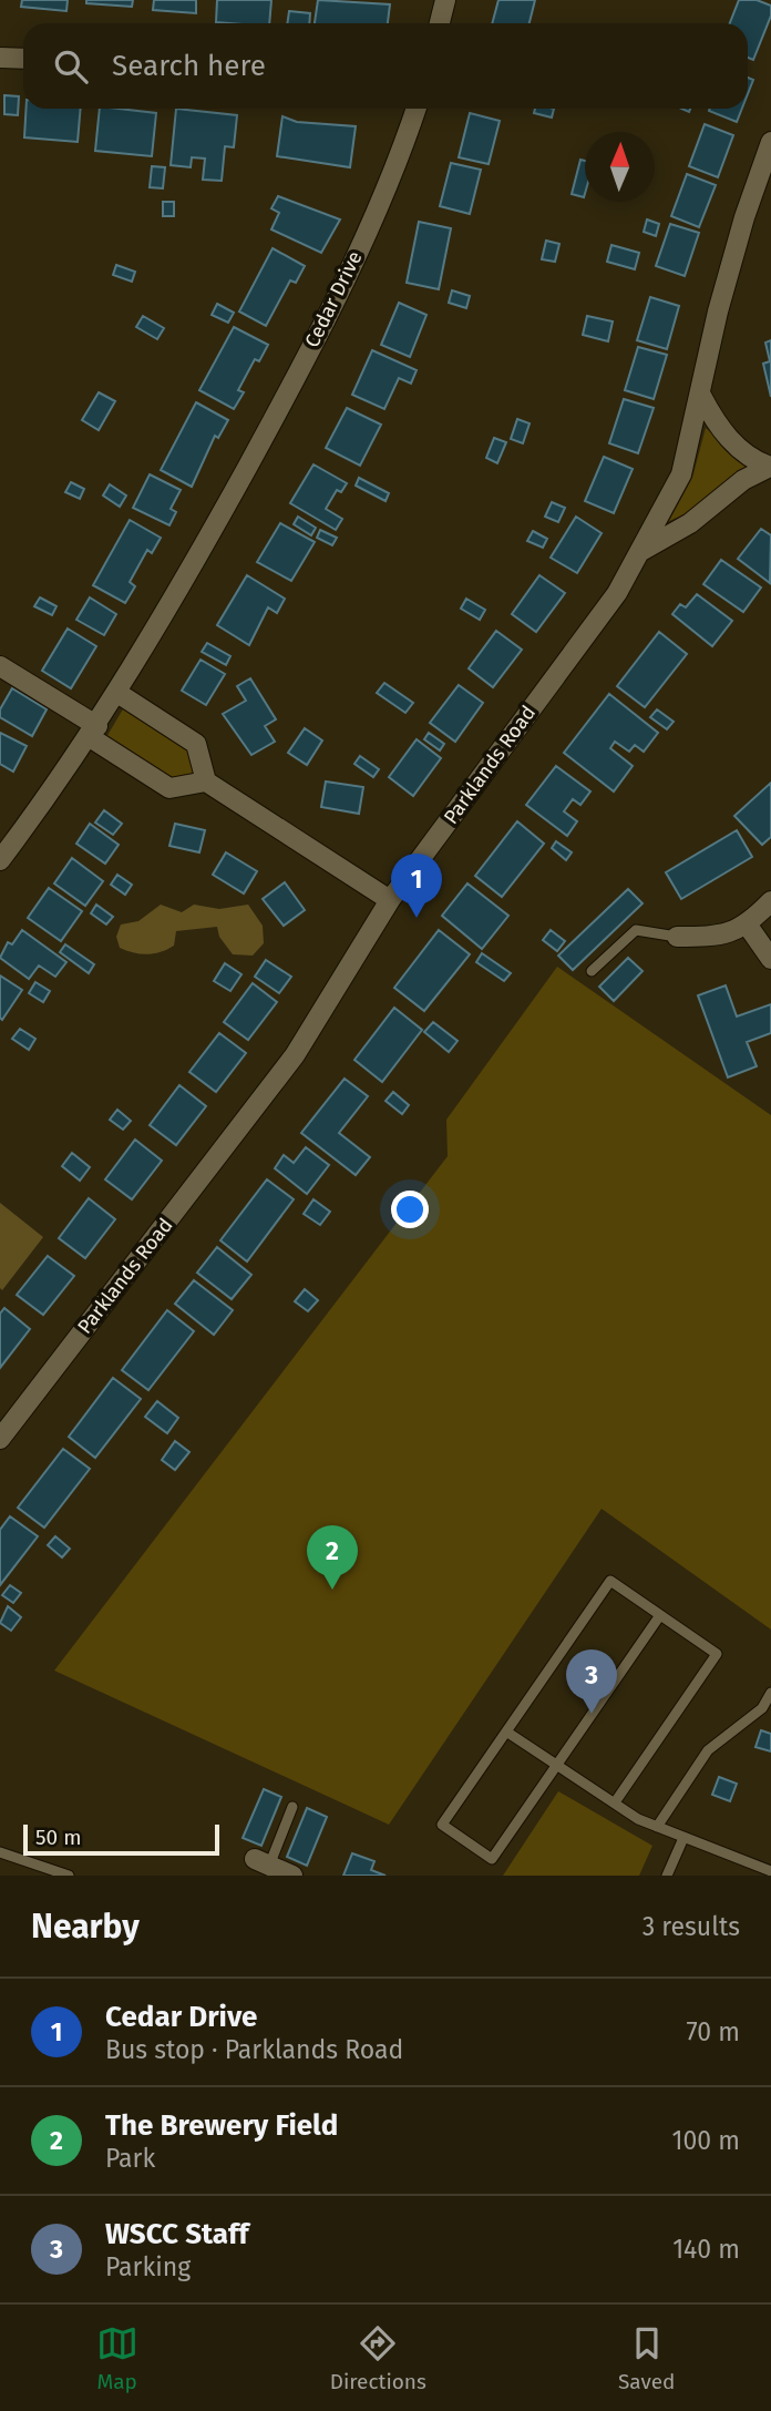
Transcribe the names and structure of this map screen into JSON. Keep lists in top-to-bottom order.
{
  "streets": {
    "street": ["Cedar Drive", "Parklands Road"]
  },
  "scale_bar": "50 m",
  "north": "top",
  "page": {
    "search": "Search here",
    "pins": ["1", "2", "3"],
    "scale": "50 m",
    "heading": ["Nearby", "3 results"],
    "list": [
      {
        "mark": "1",
        "name": "Cedar Drive",
        "note": "Bus stop · Parklands Road",
        "value": "70 m"
      },
      {
        "mark": "2",
        "name": "The Brewery Field",
        "note": "Park",
        "value": "100 m"
      },
      {
        "mark": "3",
        "name": "WSCC Staff",
        "note": "Parking",
        "value": "140 m"
      }
    ],
    "nav": ["Map", "Directions", "Saved"]
  }
}
